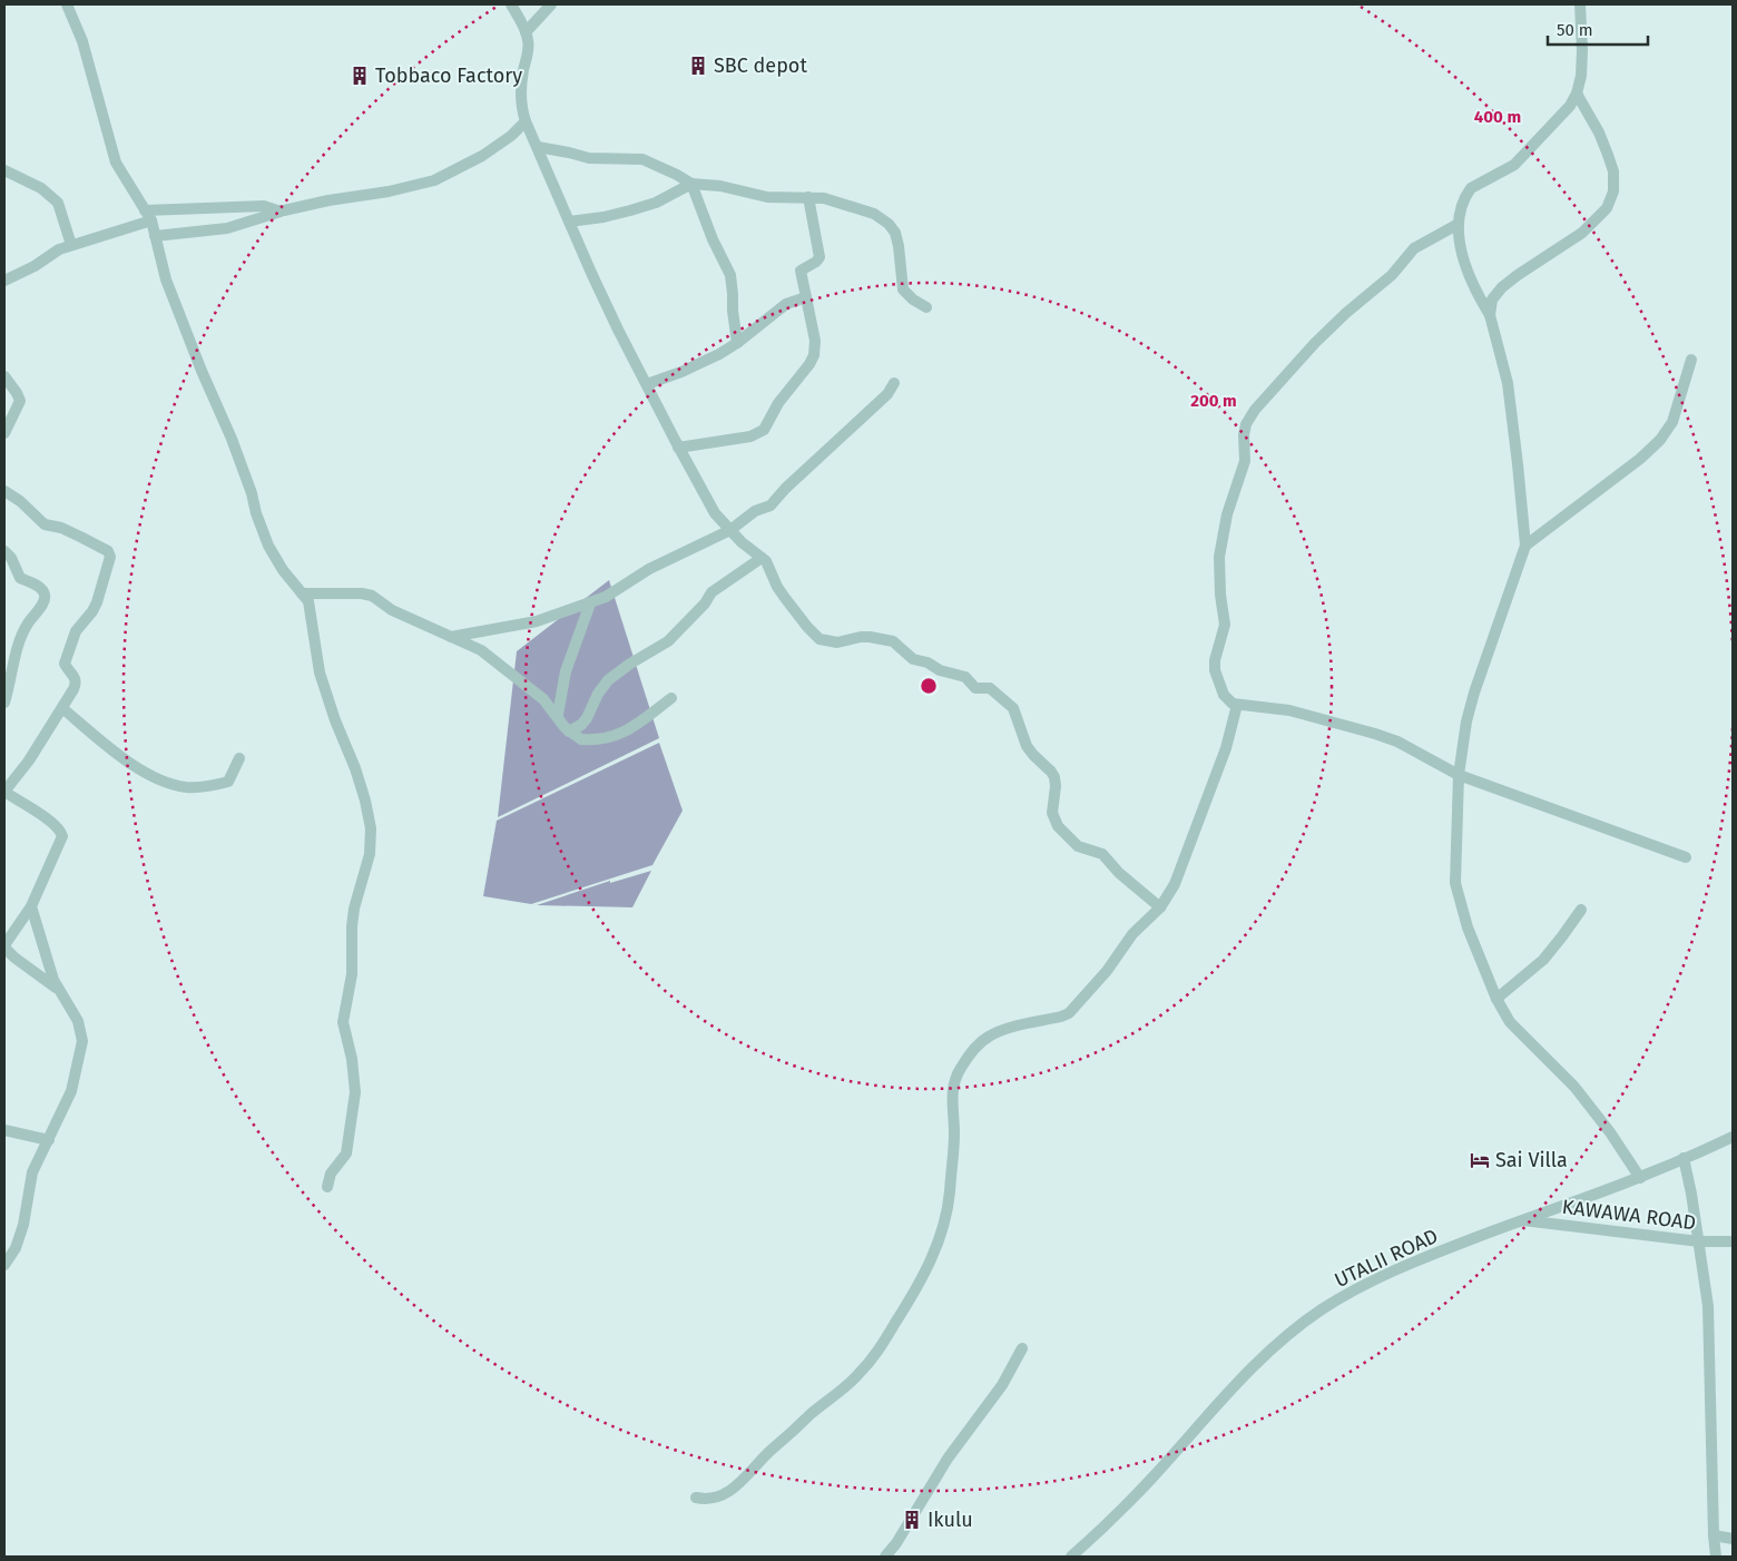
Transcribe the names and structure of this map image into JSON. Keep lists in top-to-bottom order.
{
  "streets": {
    "street": ["KAWAWA ROAD", "UTALII ROAD"]
  },
  "crossings": [
    ["KAWAWA ROAD", "UTALII ROAD"]
  ],
  "places": {
    "building": ["SBC depot", "Tobbaco Factory", "Ikulu"],
    "hotel": ["Sai Villa"]
  },
  "scale_bar": "50 m",
  "rings": ["400 m", "200 m"]
}
